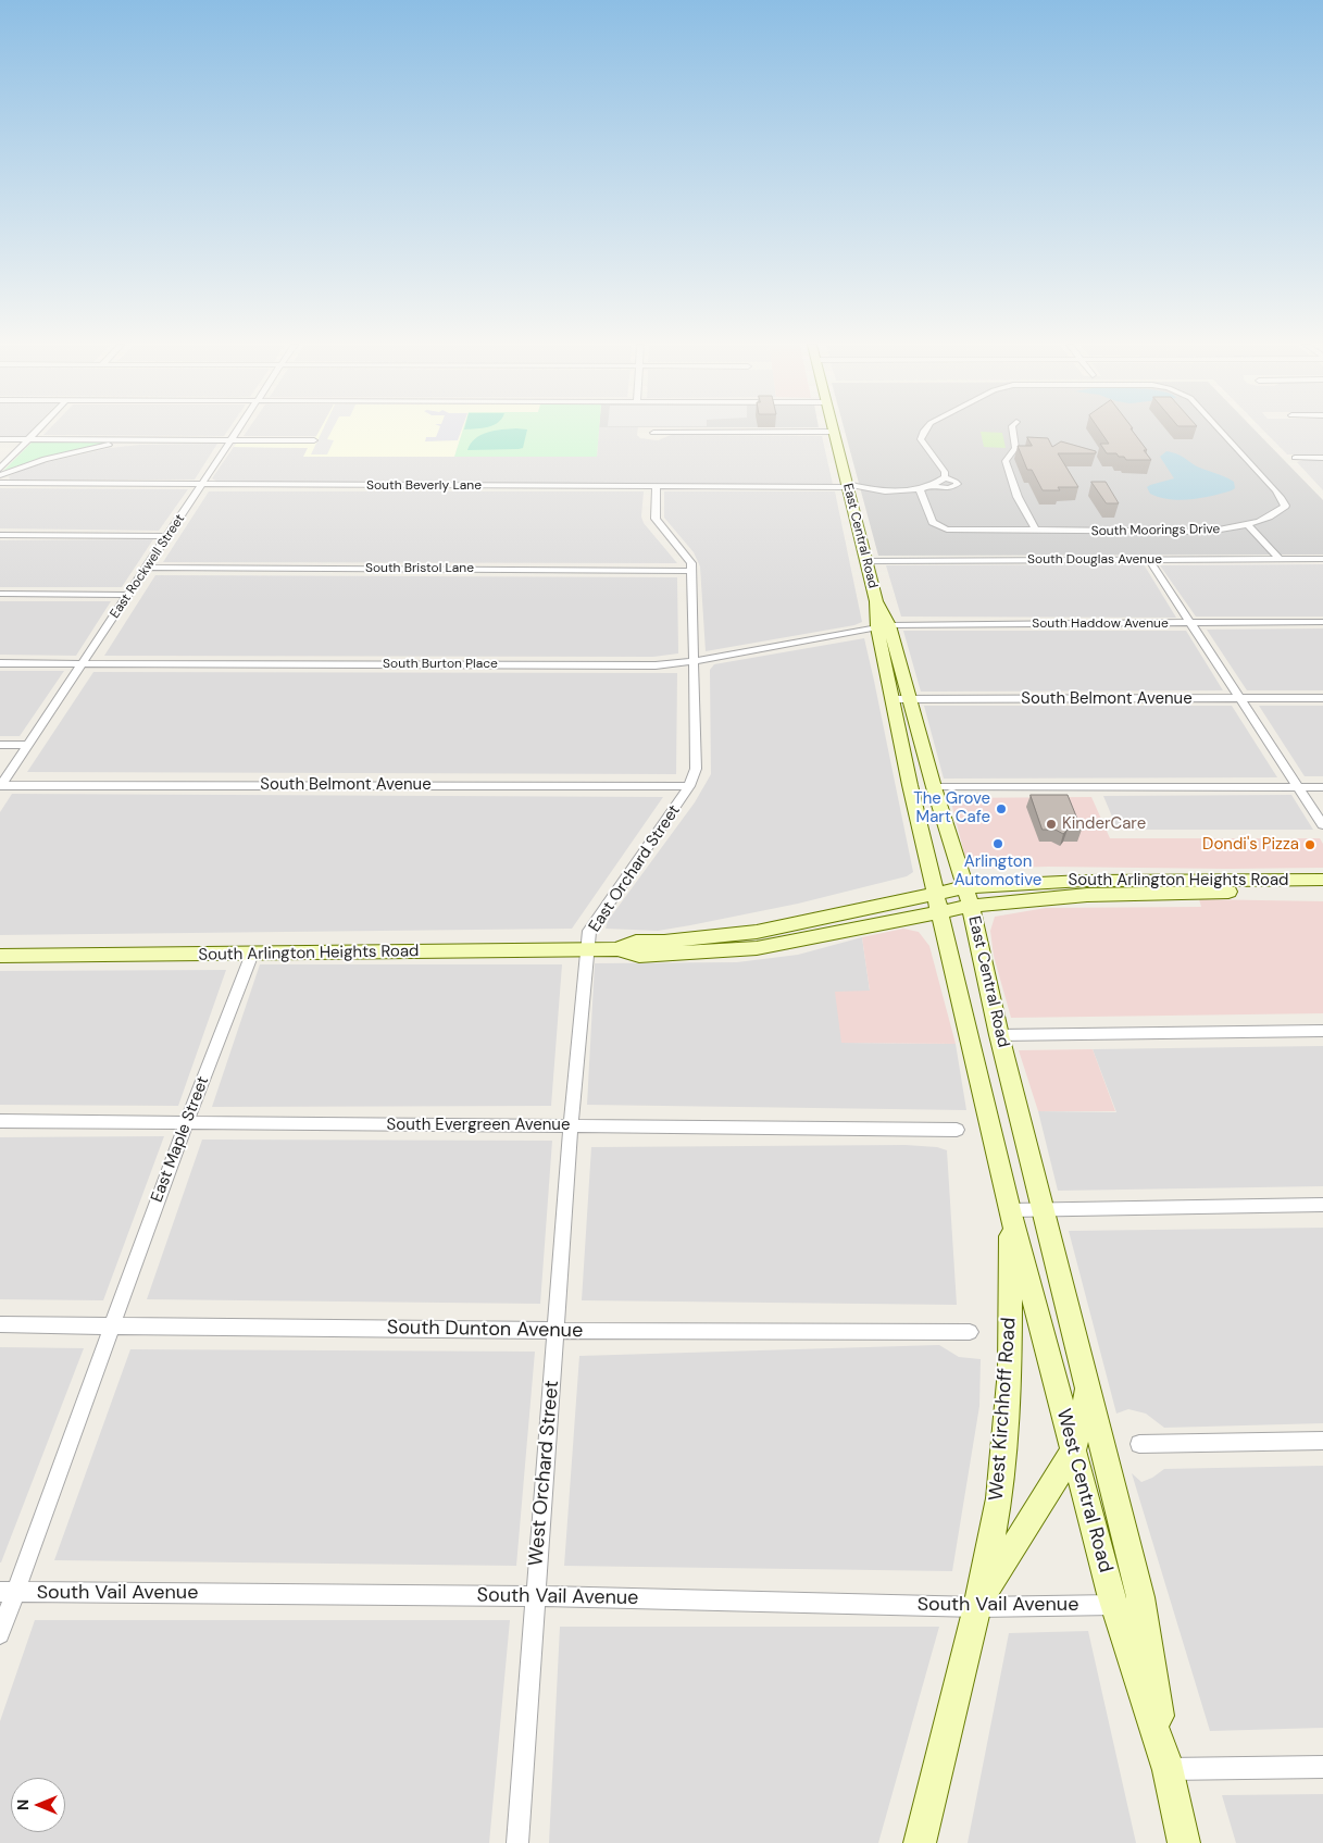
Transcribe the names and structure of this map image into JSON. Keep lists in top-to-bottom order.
{
  "streets": {
    "main road": [
      "East Central Road",
      "South Arlington Heights Road",
      "West Kirchhoff Road",
      "West Central Road"
    ],
    "street": [
      "South Beverly Lane",
      "South Moorings Drive",
      "South Douglas Avenue",
      "East Rockwell Street",
      "South Bristol Lane",
      "South Haddow Avenue",
      "South Burton Place",
      "South Belmont Avenue",
      "East Orchard Street",
      "South Evergreen Avenue",
      "East Maple Street",
      "South Dunton Avenue",
      "West Orchard Street",
      "South Vail Avenue"
    ]
  },
  "crossings": [
    ["South Beverly Lane", "East Central Road"],
    ["South Beverly Lane", "East Rockwell Street"],
    ["South Beverly Lane", "East Orchard Street"],
    ["East Central Road", "South Douglas Avenue"],
    ["East Central Road", "South Haddow Avenue"],
    ["East Central Road", "South Burton Place"],
    ["East Central Road", "South Belmont Avenue"],
    ["East Central Road", "South Arlington Heights Road"],
    ["East Central Road", "West Kirchhoff Road"],
    ["East Central Road", "West Central Road"],
    ["East Rockwell Street", "South Bristol Lane"],
    ["East Rockwell Street", "South Burton Place"],
    ["East Rockwell Street", "South Belmont Avenue"],
    ["South Bristol Lane", "East Orchard Street"],
    ["South Haddow Avenue", "South Burton Place"],
    ["South Burton Place", "East Orchard Street"],
    ["South Belmont Avenue", "East Orchard Street"],
    ["East Orchard Street", "South Arlington Heights Road"],
    ["East Orchard Street", "South Evergreen Avenue"],
    ["East Orchard Street", "South Dunton Avenue"],
    ["East Orchard Street", "West Orchard Street"],
    ["South Arlington Heights Road", "East Maple Street"],
    ["South Evergreen Avenue", "East Maple Street"],
    ["East Maple Street", "South Dunton Avenue"],
    ["East Maple Street", "South Vail Avenue"],
    ["South Dunton Avenue", "West Orchard Street"],
    ["West Kirchhoff Road", "West Central Road"],
    ["West Kirchhoff Road", "South Vail Avenue"],
    ["West Orchard Street", "South Vail Avenue"],
    ["West Central Road", "South Vail Avenue"]
  ],
  "places": [
    "The Grove Mart Cafe",
    "KinderCare",
    "Arlington Automotive",
    "Dondi's Pizza"
  ],
  "north": "left"
}
